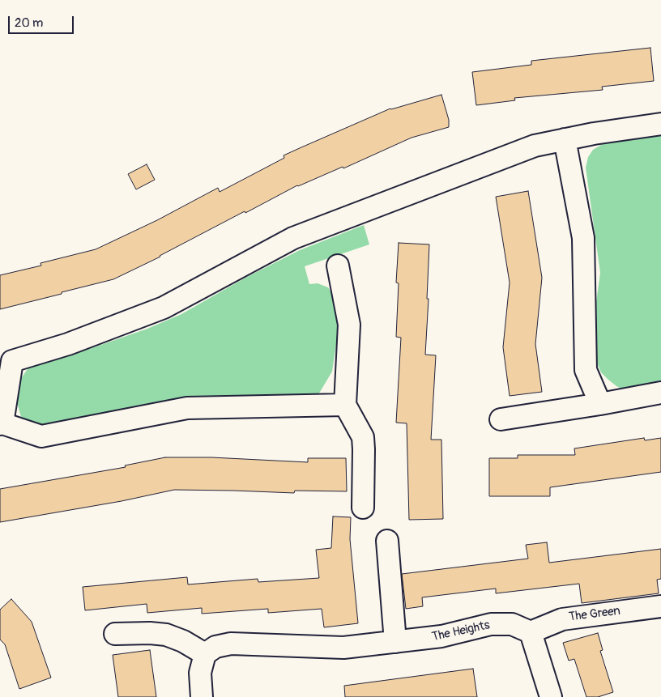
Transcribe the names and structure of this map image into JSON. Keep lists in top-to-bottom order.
{
  "streets": {
    "street": ["The Green", "The Heights"]
  },
  "crossings": [
    ["The Green", "The Heights"]
  ],
  "scale_bar": "20 m"
}
